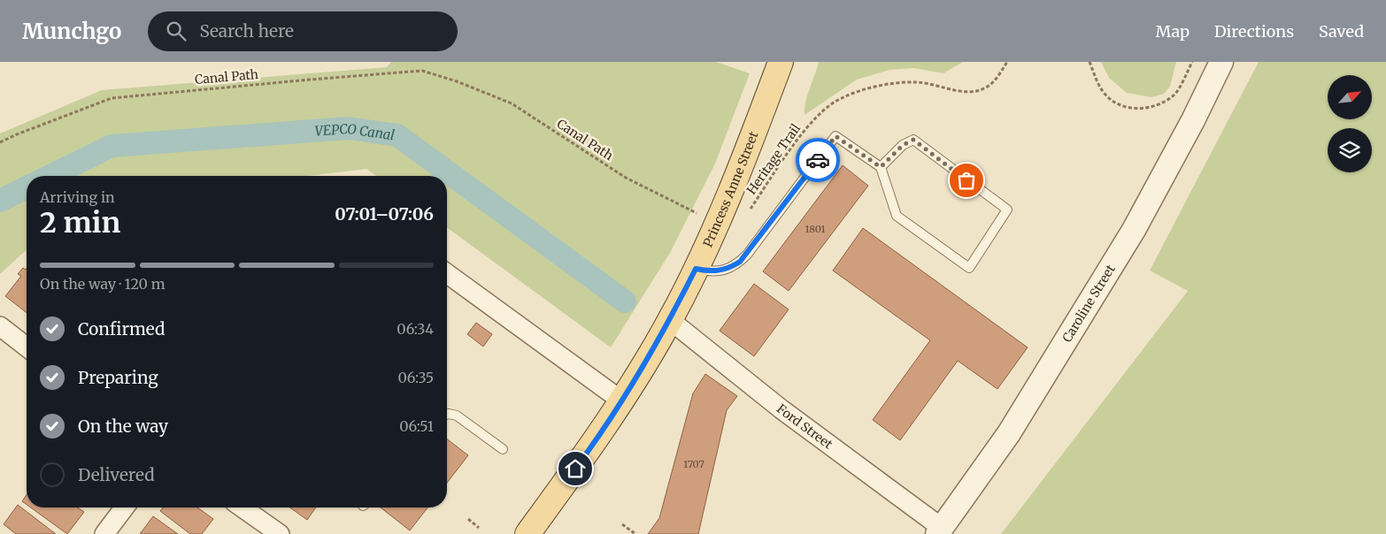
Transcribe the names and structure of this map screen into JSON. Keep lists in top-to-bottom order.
{
  "streets": {
    "main road": ["Princess Anne Street"],
    "street": ["Caroline Street", "Ford Street"],
    "path": ["Canal Path", "Heritage Trail"]
  },
  "crossings": [
    ["Princess Anne Street", "Ford Street"],
    ["Caroline Street", "Ford Street"]
  ],
  "water": ["VEPCO Canal"],
  "house_numbers": ["1801", "1707"],
  "north": "top right",
  "page": {
    "header": "Munchgo",
    "search": "Search here",
    "nav": ["Map", "Directions", "Saved"],
    "heading": ["2 min", "Arriving in", "07:01–07:06"],
    "bar": "On the way · 120 m",
    "list": [
      ["Confirmed", "06:34"],
      ["Preparing", "06:35"],
      ["On the way", "06:51"],
      "Delivered"
    ]
  }
}
